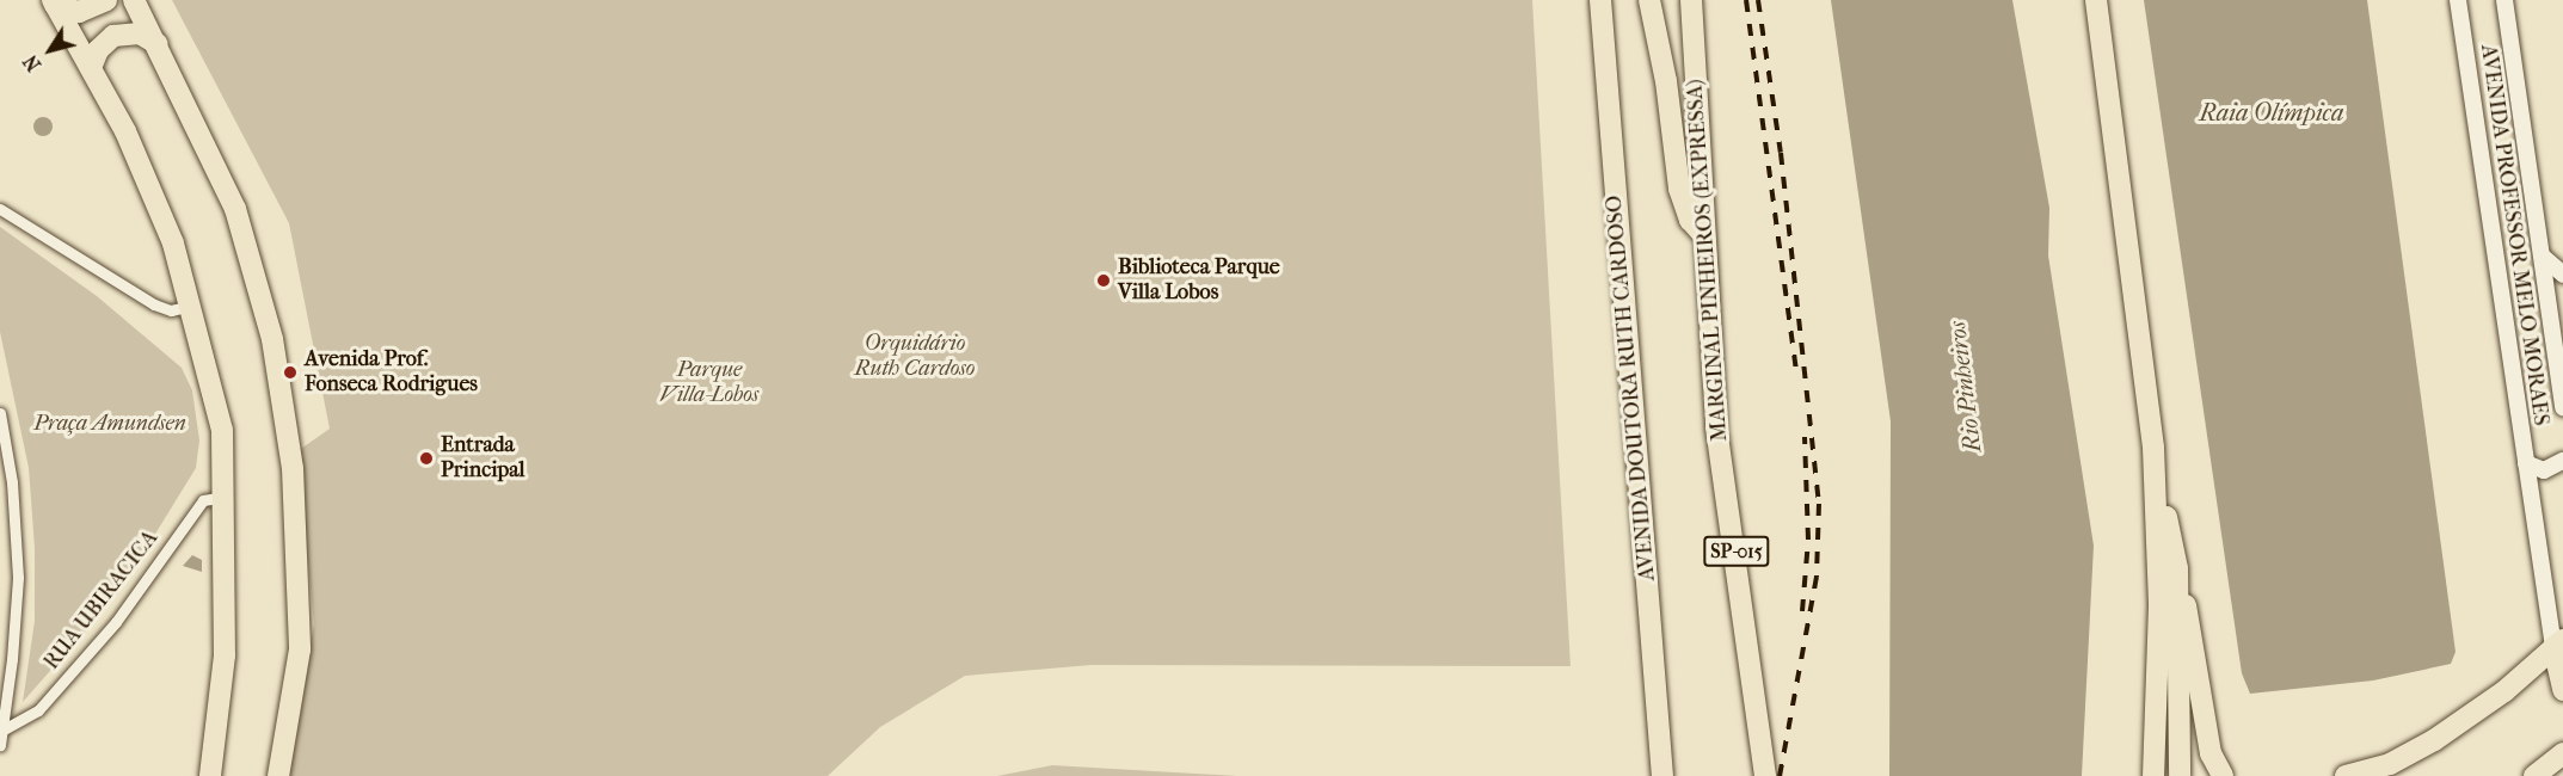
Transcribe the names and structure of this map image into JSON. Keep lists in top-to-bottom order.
{
  "streets": {
    "highway": ["MARGINAL PINHEIROS (EXPRESSA)", "AVENIDA DOUTORA RUTH CARDOSO", "SP-015"],
    "street": ["AVENIDA PROFESSOR MELO MORAES", "RUA UBIRACICA"]
  },
  "water": ["Raia Olímpica", "Rio Pinheiros"],
  "parks": ["Orquidário Ruth Cardoso", "Parque Villa-Lobos", "Praça Amundsen"],
  "places": ["Biblioteca Parque Villa Lobos", "Avenida Prof. Fonseca Rodrigues", "Entrada Principal"],
  "north": "bottom left"
}
